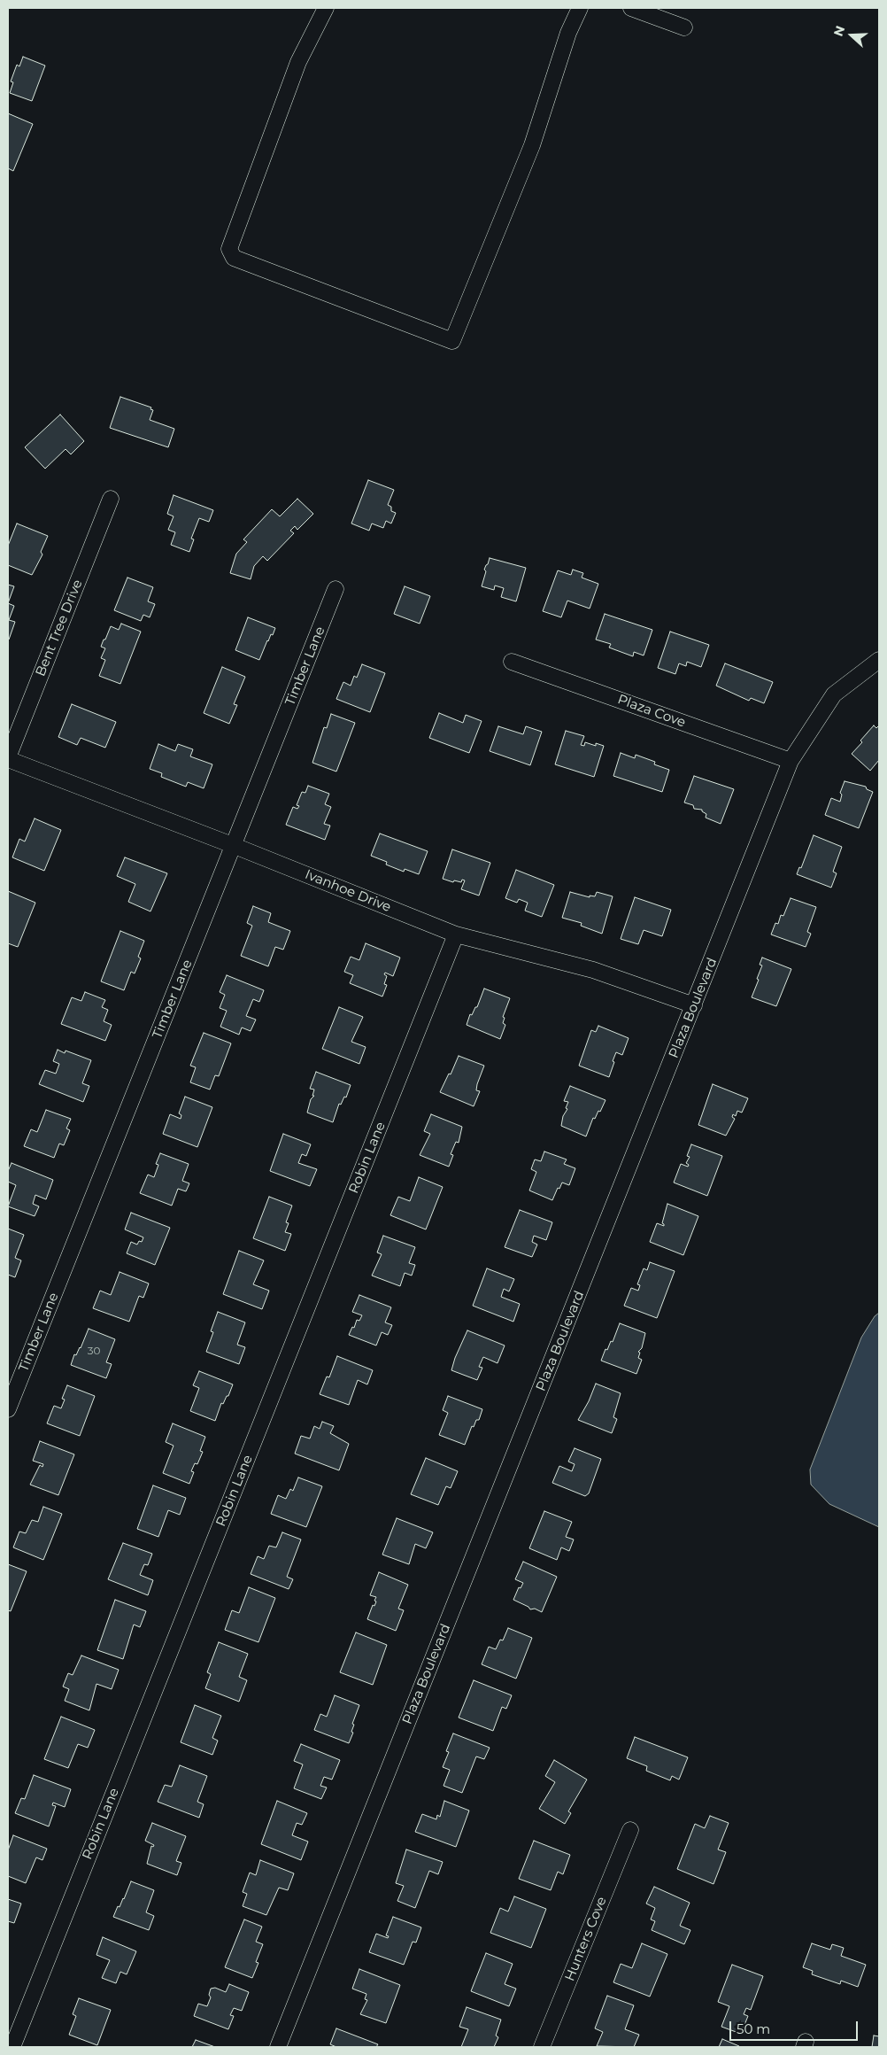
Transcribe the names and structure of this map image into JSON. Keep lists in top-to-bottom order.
{
  "streets": {
    "street": [
      "Bent Tree Drive",
      "Timber Lane",
      "Plaza Cove",
      "Ivanhoe Drive",
      "Plaza Boulevard",
      "Robin Lane",
      "Hunters Cove"
    ]
  },
  "crossings": [
    ["Bent Tree Drive", "Ivanhoe Drive"],
    ["Timber Lane", "Ivanhoe Drive"],
    ["Plaza Cove", "Plaza Boulevard"],
    ["Ivanhoe Drive", "Plaza Boulevard"],
    ["Ivanhoe Drive", "Robin Lane"]
  ],
  "house_numbers": ["30"],
  "scale_bar": "50 m",
  "north": "left"
}
